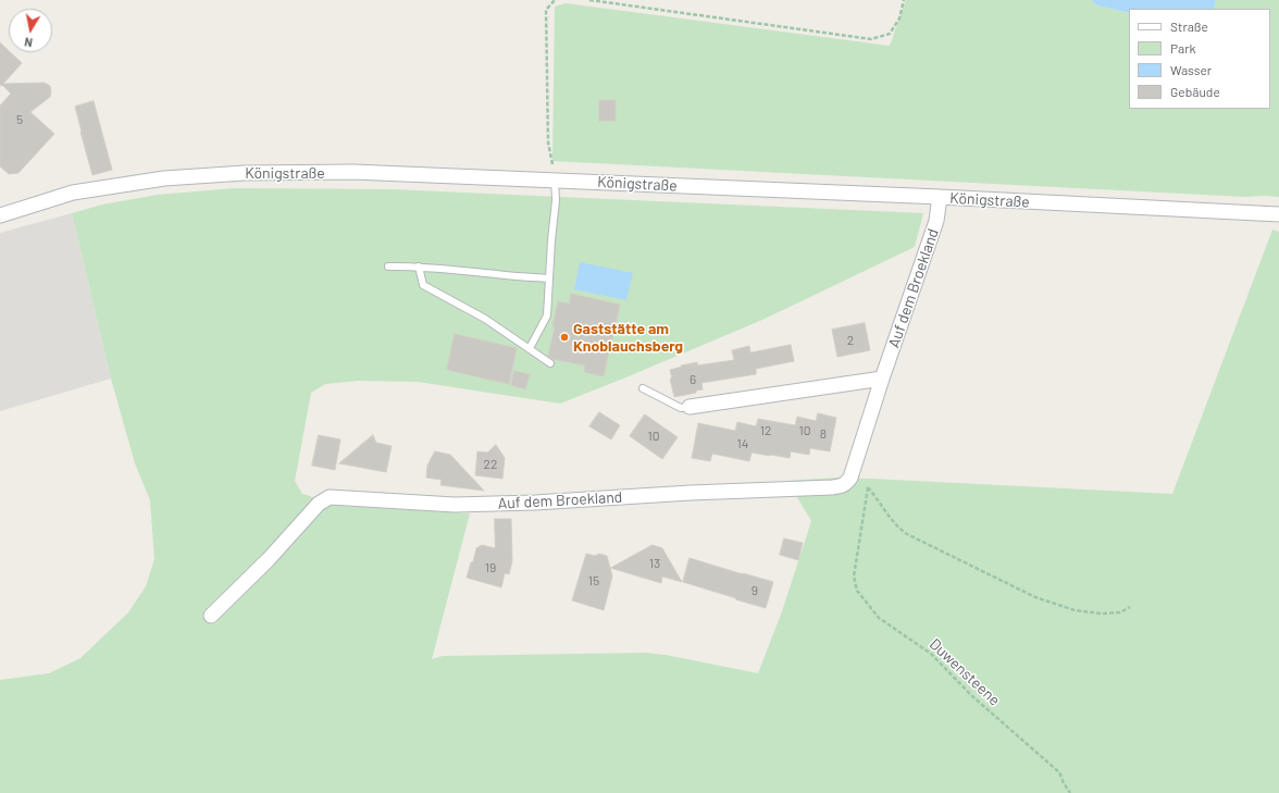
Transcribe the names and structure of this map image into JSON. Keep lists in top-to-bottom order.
{
  "streets": {
    "street": ["Königstraße", "Auf dem Broekland"],
    "path": ["Duwensteene"]
  },
  "crossings": [
    ["Königstraße", "Auf dem Broekland"]
  ],
  "places": ["Gaststätte am Knoblauchsberg"],
  "house_numbers": [
    "5",
    "2",
    "6",
    "12",
    "10",
    "8",
    "10",
    "14",
    "22",
    "13",
    "19",
    "15",
    "9"
  ],
  "legend": [
    "Straße",
    "Park",
    "Wasser",
    "Gebäude"
  ],
  "north": "bottom"
}
